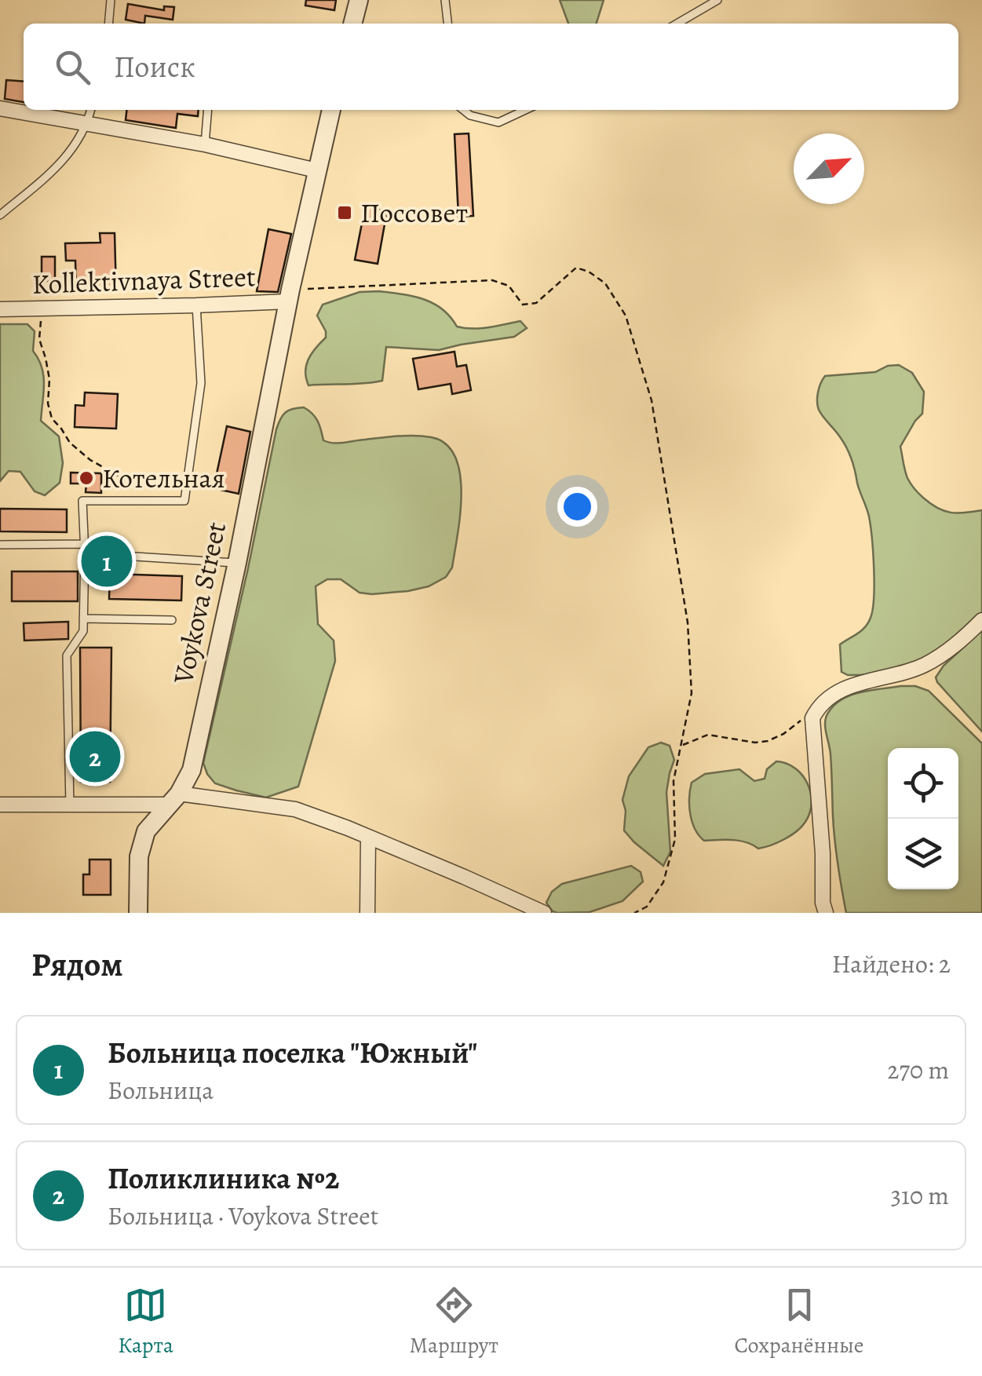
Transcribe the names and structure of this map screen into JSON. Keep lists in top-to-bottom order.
{
  "streets": {
    "street": ["Kollektivnaya Street", "Voykova Street"]
  },
  "crossings": [
    ["Kollektivnaya Street", "Voykova Street"]
  ],
  "places": {
    "transit": ["Поссовет"],
    "other": ["Котельная"]
  },
  "north": "top right",
  "page": {
    "search": "Поиск",
    "pins": ["1", "2"],
    "heading": ["Рядом", "Найдено: 2"],
    "list": [
      {
        "mark": "1",
        "name": "Больница поселка \"Южный\"",
        "note": "Больница",
        "value": "270 m"
      },
      {
        "mark": "2",
        "name": "Поликлиника №2",
        "note": "Больница · Voykova Street",
        "value": "310 m"
      }
    ],
    "nav": ["Карта", "Маршрут", "Сохранённые"]
  }
}
